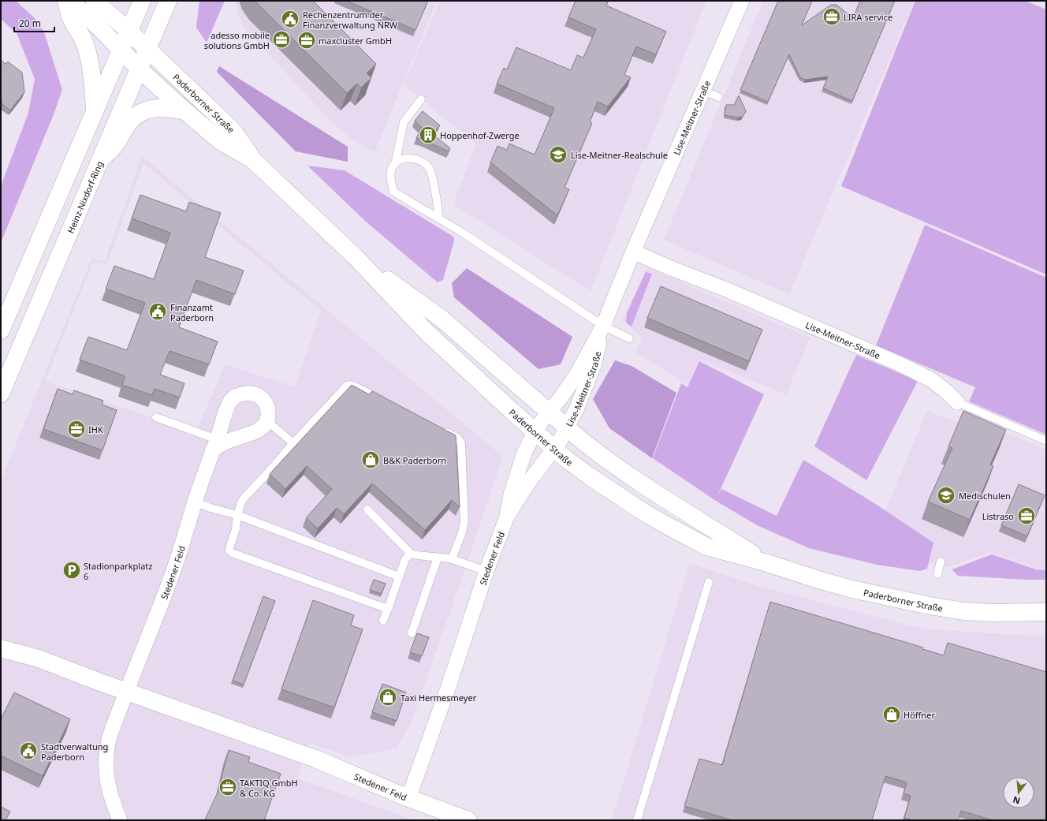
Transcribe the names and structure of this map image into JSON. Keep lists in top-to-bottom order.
{
  "streets": {
    "street": [
      "Paderborner Straße",
      "Lise-Meitner-Straße",
      "Heinz-Nixdorf-Ring",
      "Stedener Feld"
    ]
  },
  "crossings": [
    ["Paderborner Straße", "Lise-Meitner-Straße"],
    ["Paderborner Straße", "Heinz-Nixdorf-Ring"],
    ["Paderborner Straße", "Stedener Feld"],
    ["Lise-Meitner-Straße", "Stedener Feld"]
  ],
  "places": {
    "office": [
      "LIRA service",
      "adesso mobile solutions GmbH",
      "maxcluster GmbH",
      "IHK",
      "Listraso",
      "TAKTIQ GmbH & Co. KG"
    ],
    "public building": ["Rechenzentrum der Finanzverwaltung NRW", "Finanzamt Paderborn", "Stadtverwaltung Paderborn"],
    "building": ["Hoppenhof-Zwerge"],
    "school or university": ["Lise-Meitner-Realschule", "Medischulen"],
    "shop": ["B&K Paderborn", "Taxi Hermesmeyer", "Höffner"],
    "parking": ["Stadionparkplatz 6"]
  },
  "scale_bar": "20 m",
  "north": "bottom"
}
